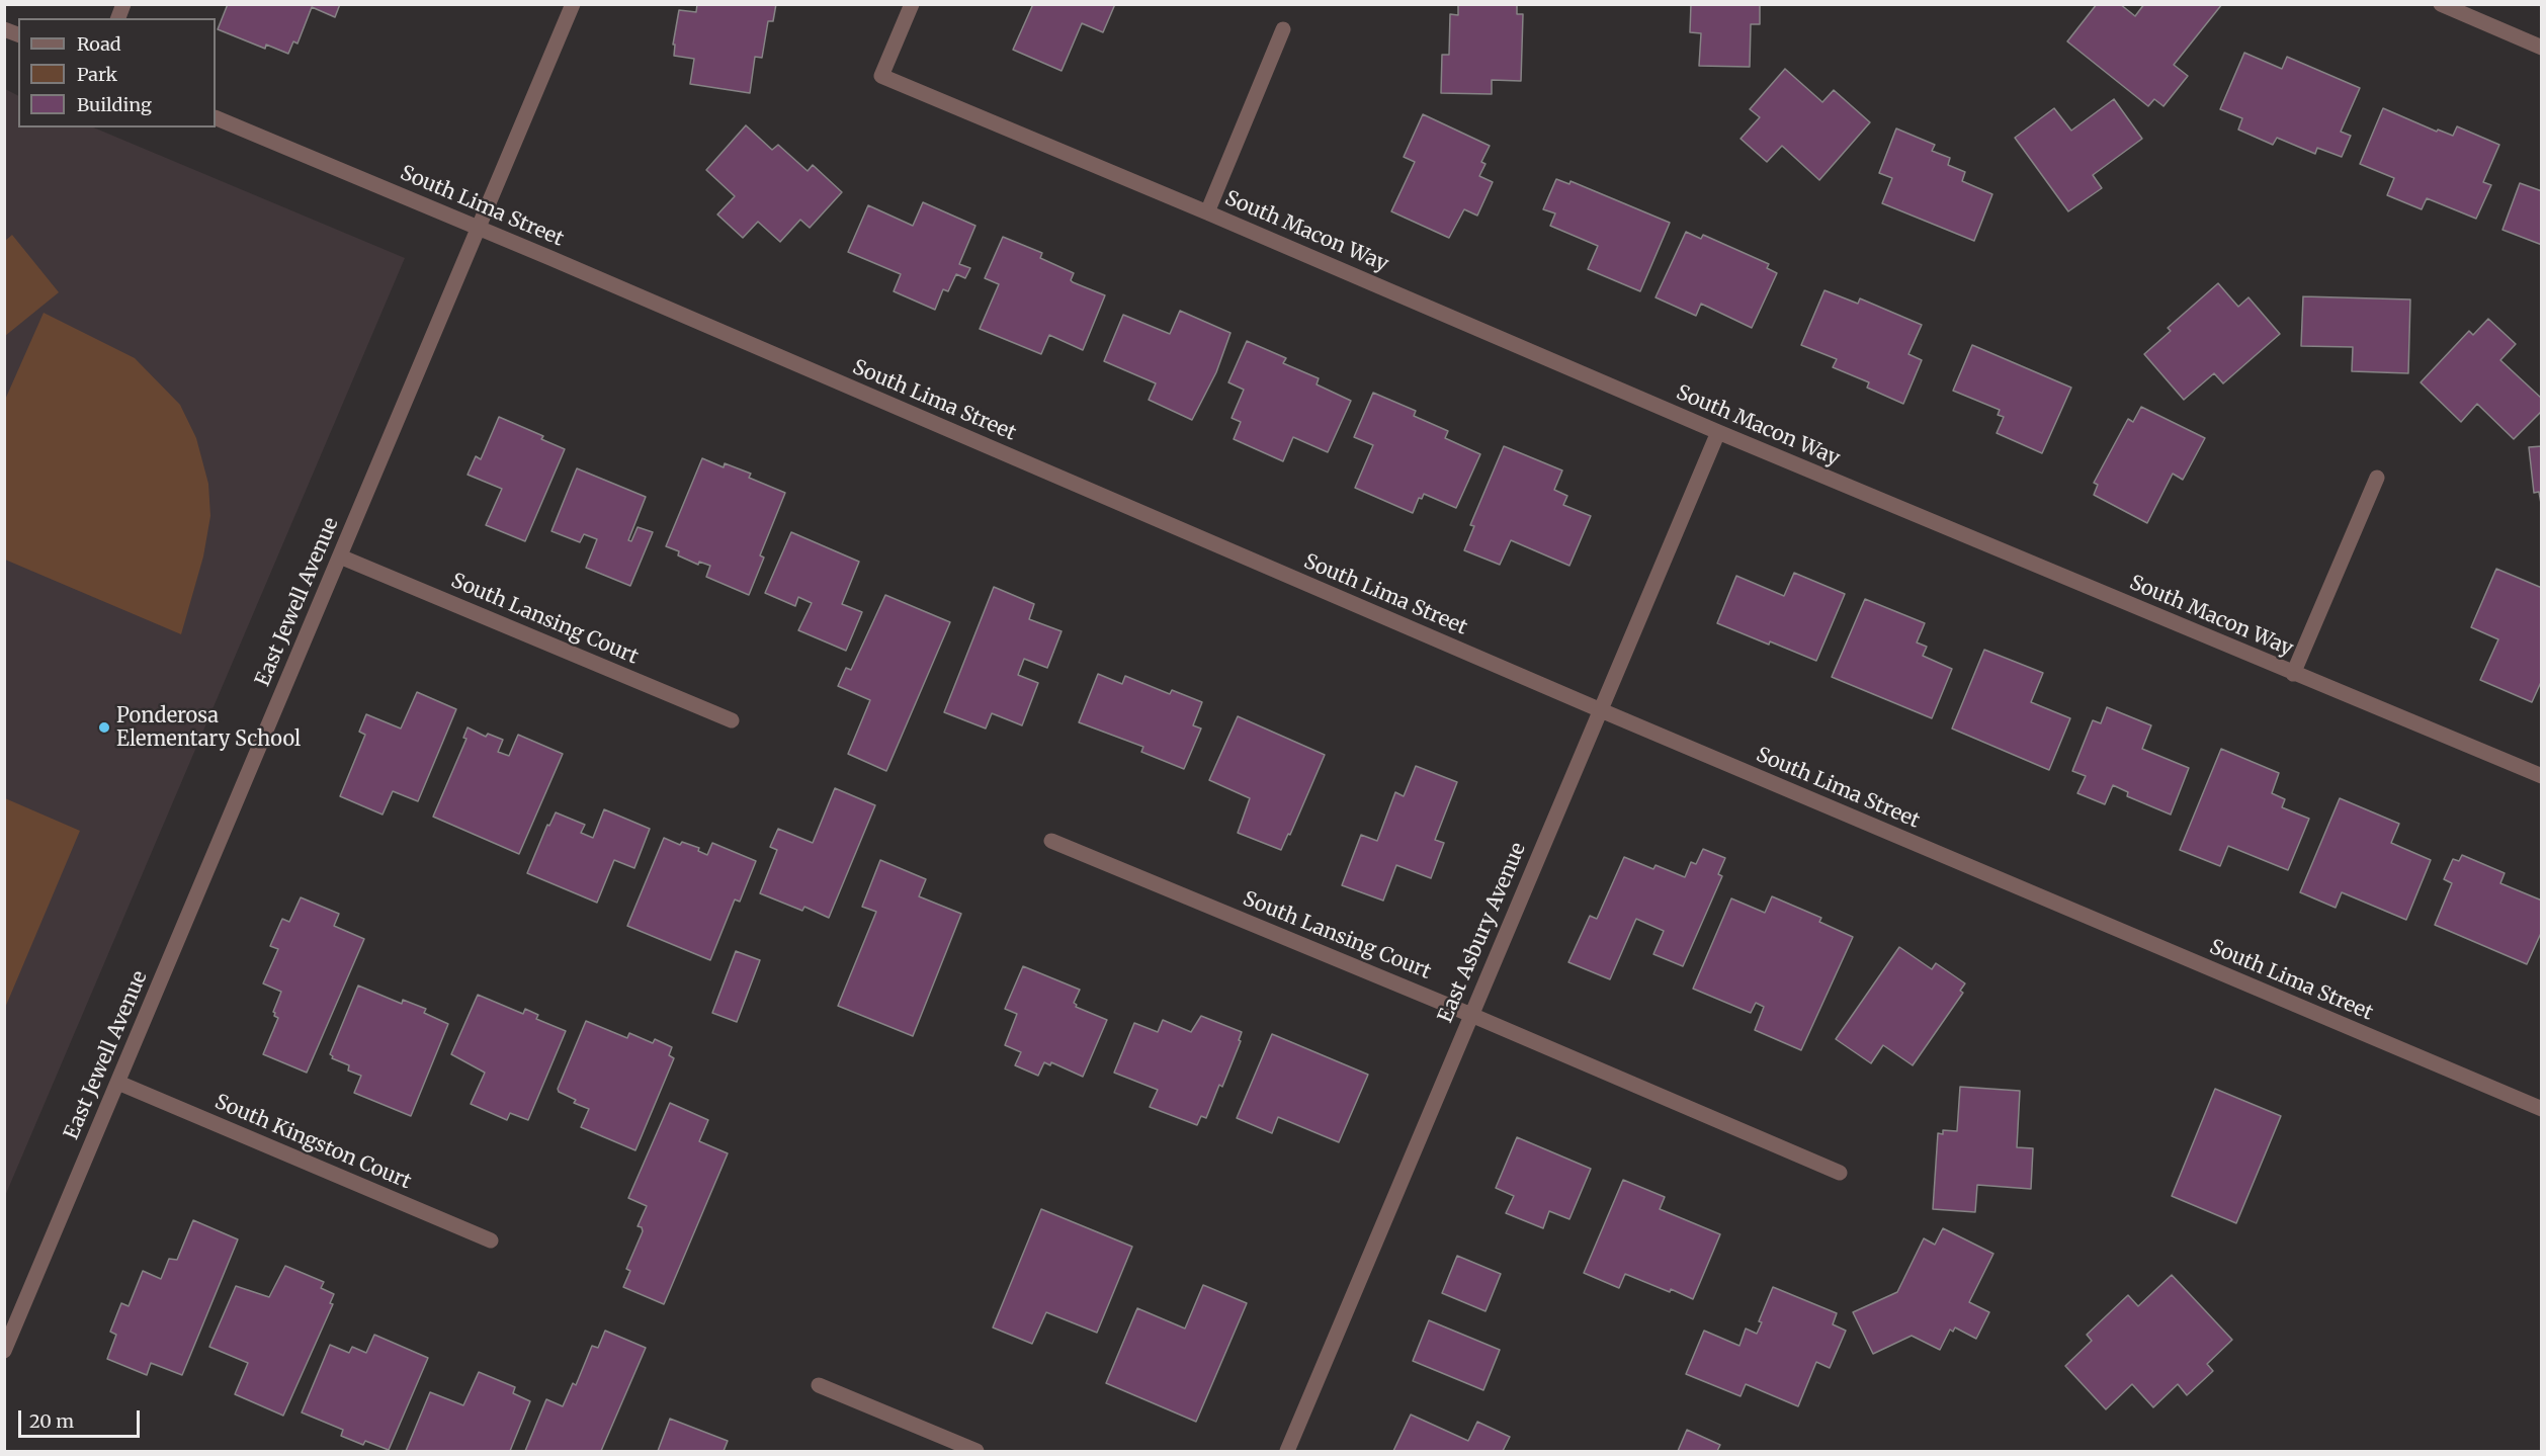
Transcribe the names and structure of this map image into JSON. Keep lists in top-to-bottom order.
{
  "streets": {
    "street": [
      "South Lima Street",
      "South Macon Way",
      "East Jewell Avenue",
      "South Lansing Court",
      "East Asbury Avenue",
      "South Kingston Court"
    ]
  },
  "crossings": [
    ["South Lima Street", "East Jewell Avenue"],
    ["South Lima Street", "East Asbury Avenue"],
    ["South Macon Way", "East Asbury Avenue"],
    ["East Jewell Avenue", "South Lansing Court"],
    ["East Jewell Avenue", "South Kingston Court"],
    ["South Lansing Court", "East Asbury Avenue"]
  ],
  "places": ["Ponderosa Elementary School"],
  "legend": ["Road", "Park", "Building"],
  "scale_bar": "20 m"
}
